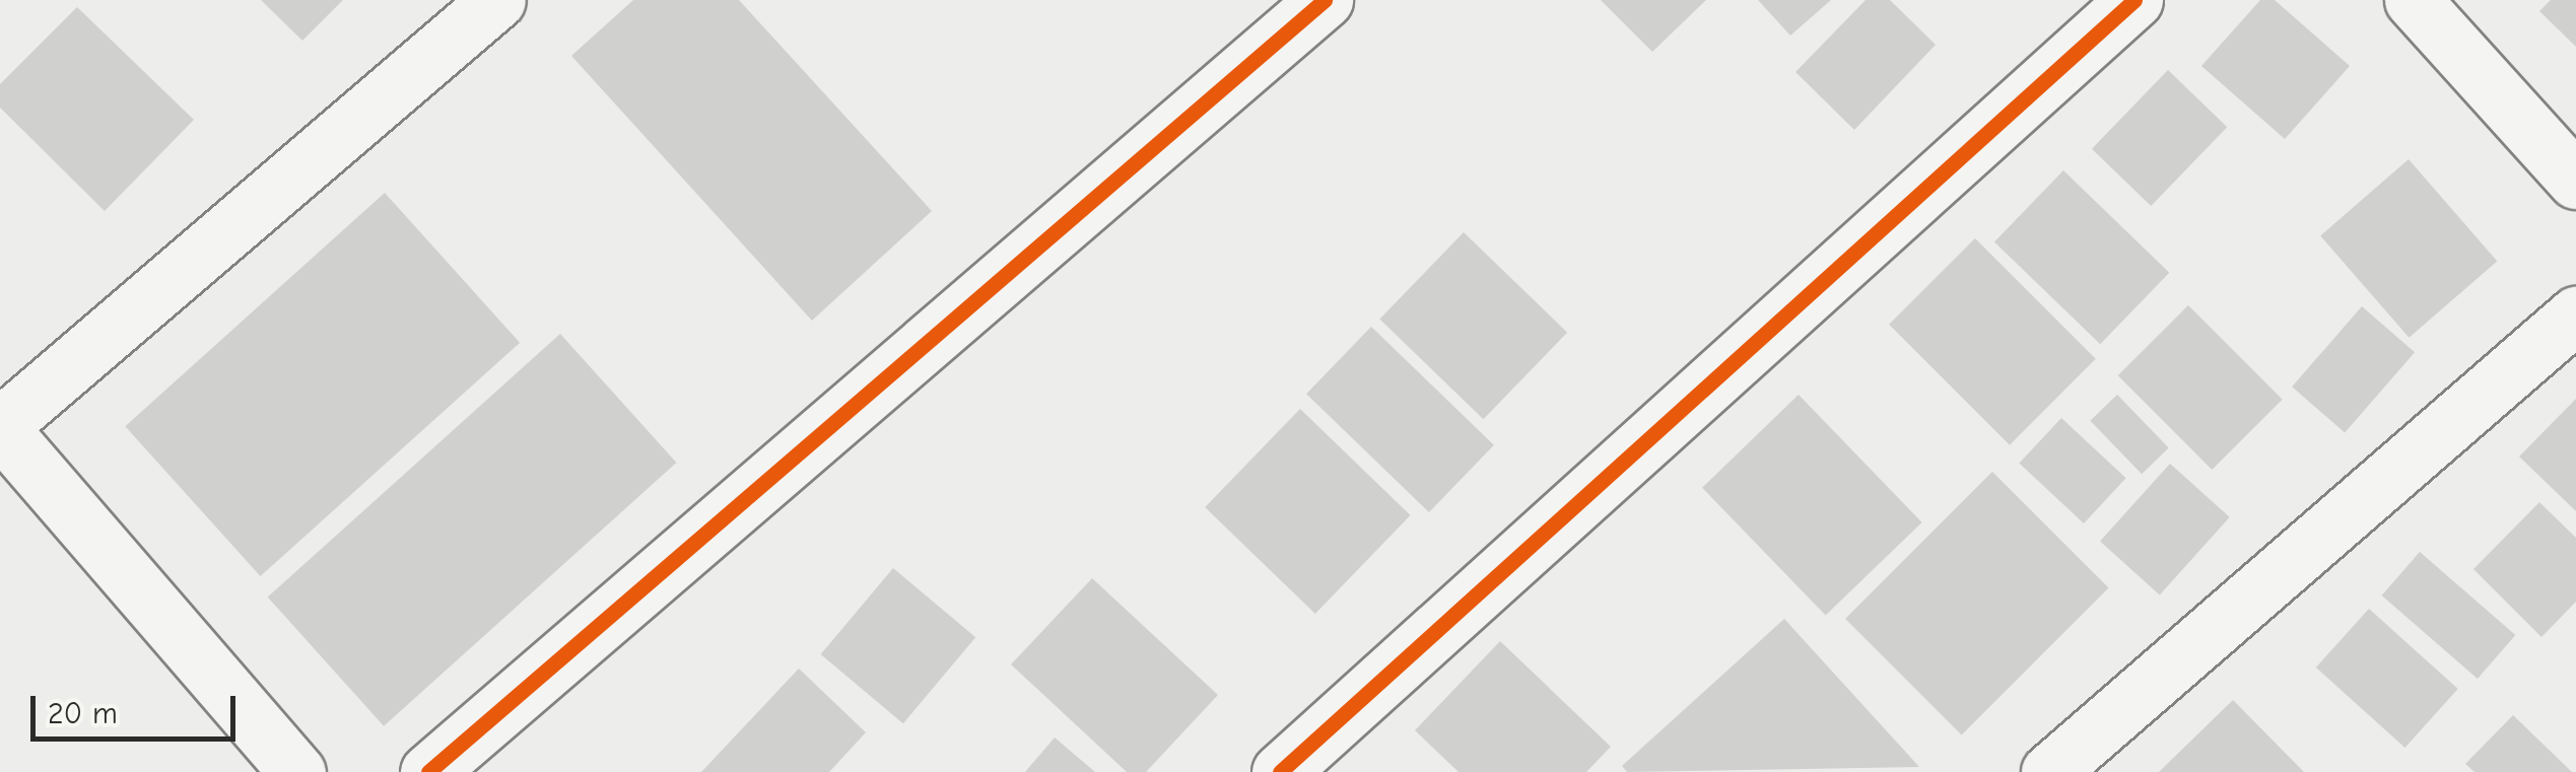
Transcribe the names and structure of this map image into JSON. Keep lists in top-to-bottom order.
{
  "scale_bar": "20 m"
}
